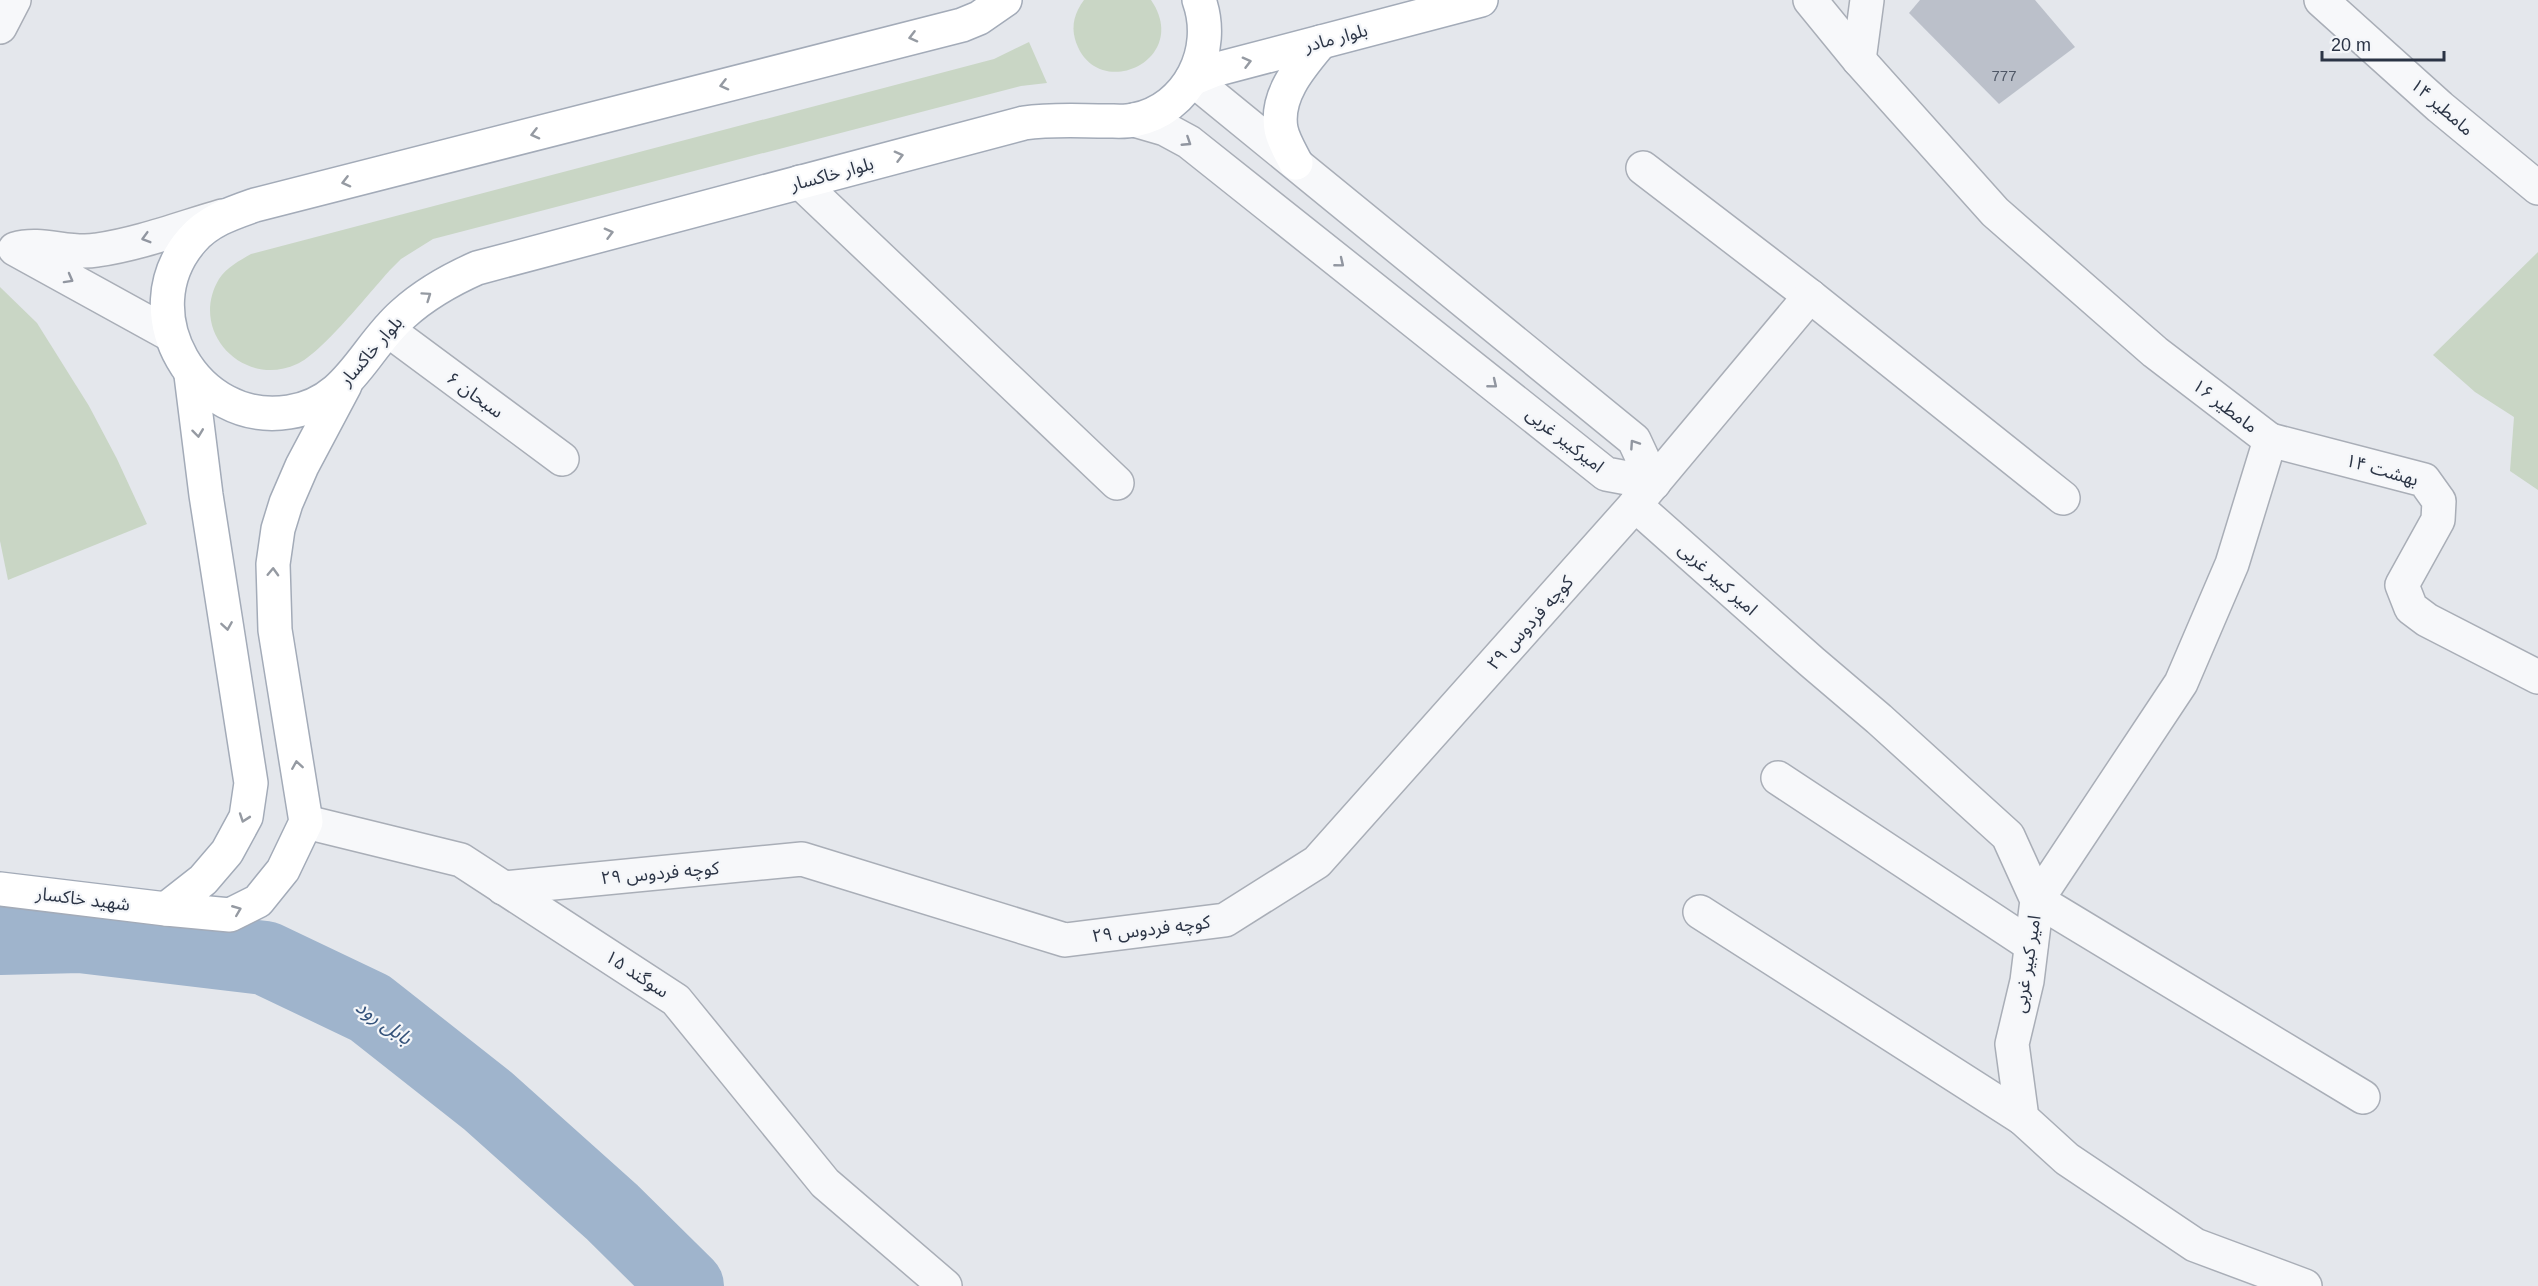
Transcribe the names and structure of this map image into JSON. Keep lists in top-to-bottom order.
{
  "streets": {
    "main road": ["بلوار مادر", "بلوار خاکسار", "شهید خاکسار"],
    "street": [
      "مامطیر ۱۴",
      "سبحان ۶",
      "مامطیر ۱۶",
      "امیرکبیر غربی",
      "بهشت ۱۴",
      "امیر کبیر غربی",
      "کوچه فردوس ۲۹",
      "سوگند ۱۵"
    ]
  },
  "crossings": [
    ["بلوار خاکسار", "سبحان ۶"],
    ["بلوار خاکسار", "امیرکبیر غربی"],
    ["مامطیر ۱۶", "بهشت ۱۴"],
    ["مامطیر ۱۶", "امیر کبیر غربی"],
    ["امیرکبیر غربی", "امیر کبیر غربی"],
    ["امیرکبیر غربی", "کوچه فردوس ۲۹"],
    ["امیر کبیر غربی", "کوچه فردوس ۲۹"],
    ["کوچه فردوس ۲۹", "سوگند ۱۵"],
    ["شهید خاکسار", "سوگند ۱۵"]
  ],
  "one_way": ["بلوار مادر", "شهید خاکسار"],
  "water": ["بابل رود"],
  "house_numbers": ["777"],
  "scale_bar": "20 m"
}
